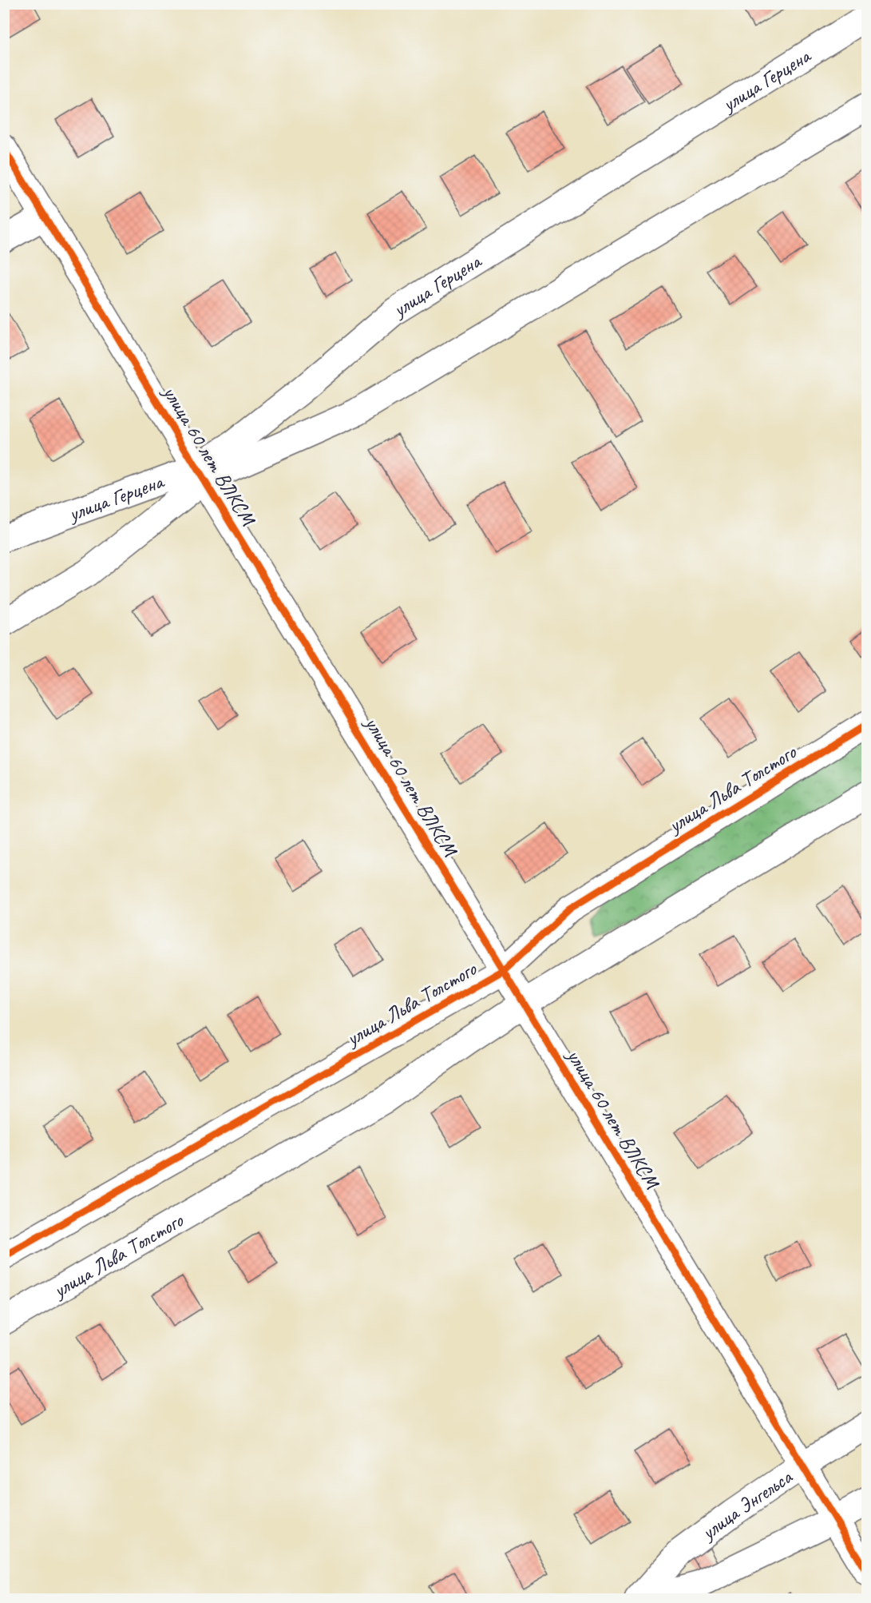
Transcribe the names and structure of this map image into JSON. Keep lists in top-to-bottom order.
{
  "streets": {
    "street": [
      "улица Герцена",
      "улица 60 лет ВЛКСМ",
      "улица Льва Толстого",
      "улица Энгельса"
    ]
  },
  "crossings": [
    ["улица Герцена", "улица 60 лет ВЛКСМ"],
    ["улица 60 лет ВЛКСМ", "улица Льва Толстого"],
    ["улица 60 лет ВЛКСМ", "улица Энгельса"]
  ]
}
